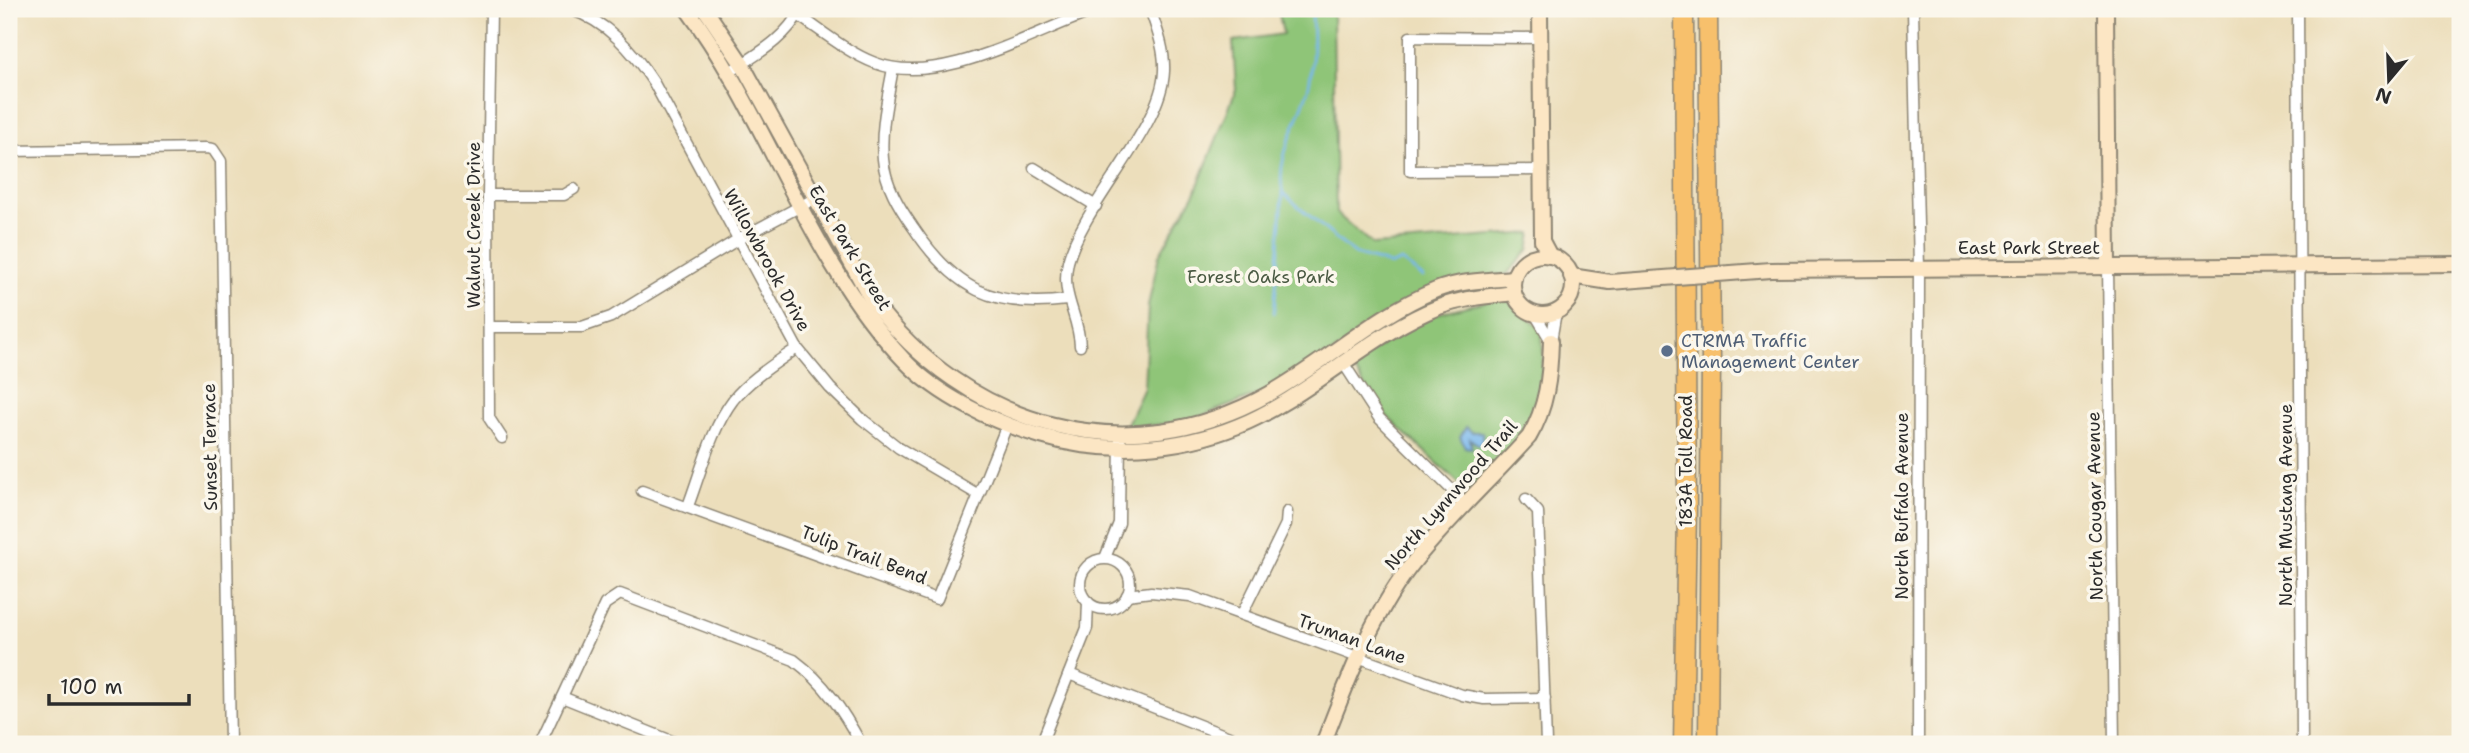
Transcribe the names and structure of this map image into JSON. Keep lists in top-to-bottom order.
{
  "streets": {
    "highway": ["183A Toll Road"],
    "street": [
      "Walnut Creek Drive",
      "East Park Street",
      "Willowbrook Drive",
      "Sunset Terrace",
      "North Lynnwood Trail",
      "North Mustang Avenue",
      "North Buffalo Avenue",
      "North Cougar Avenue",
      "Tulip Trail Bend",
      "Truman Lane"
    ]
  },
  "crossings": [
    ["East Park Street", "North Lynnwood Trail"],
    ["East Park Street", "North Mustang Avenue"],
    ["East Park Street", "North Buffalo Avenue"],
    ["East Park Street", "North Cougar Avenue"],
    ["East Park Street", "Tulip Trail Bend"],
    ["Willowbrook Drive", "Tulip Trail Bend"],
    ["North Lynnwood Trail", "Truman Lane"]
  ],
  "parks": ["Forest Oaks Park"],
  "places": ["CTRMA Traffic Management Center"],
  "scale_bar": "100 m",
  "north": "bottom"
}
